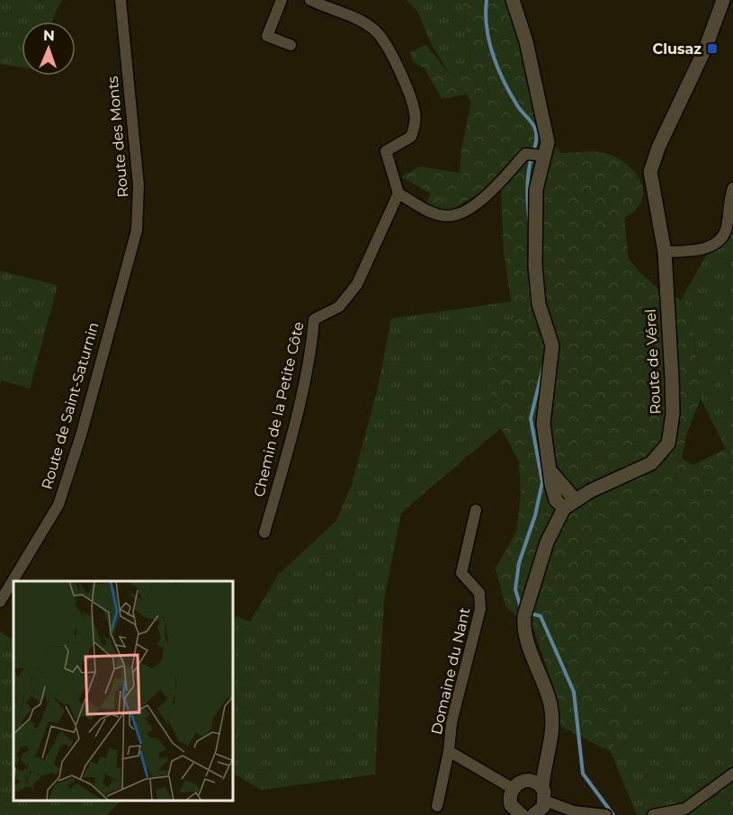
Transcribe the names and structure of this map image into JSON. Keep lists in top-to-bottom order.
{
  "streets": {
    "street": [
      "Route des Monts",
      "Route de Vérel",
      "Route de Saint-Saturnin",
      "Chemin de la Petite Côte",
      "Domaine du Nant"
    ]
  },
  "crossings": [
    ["Route des Monts", "Route de Saint-Saturnin"]
  ],
  "places": {
    "transit": ["Clusaz"]
  },
  "north": "top"
}
